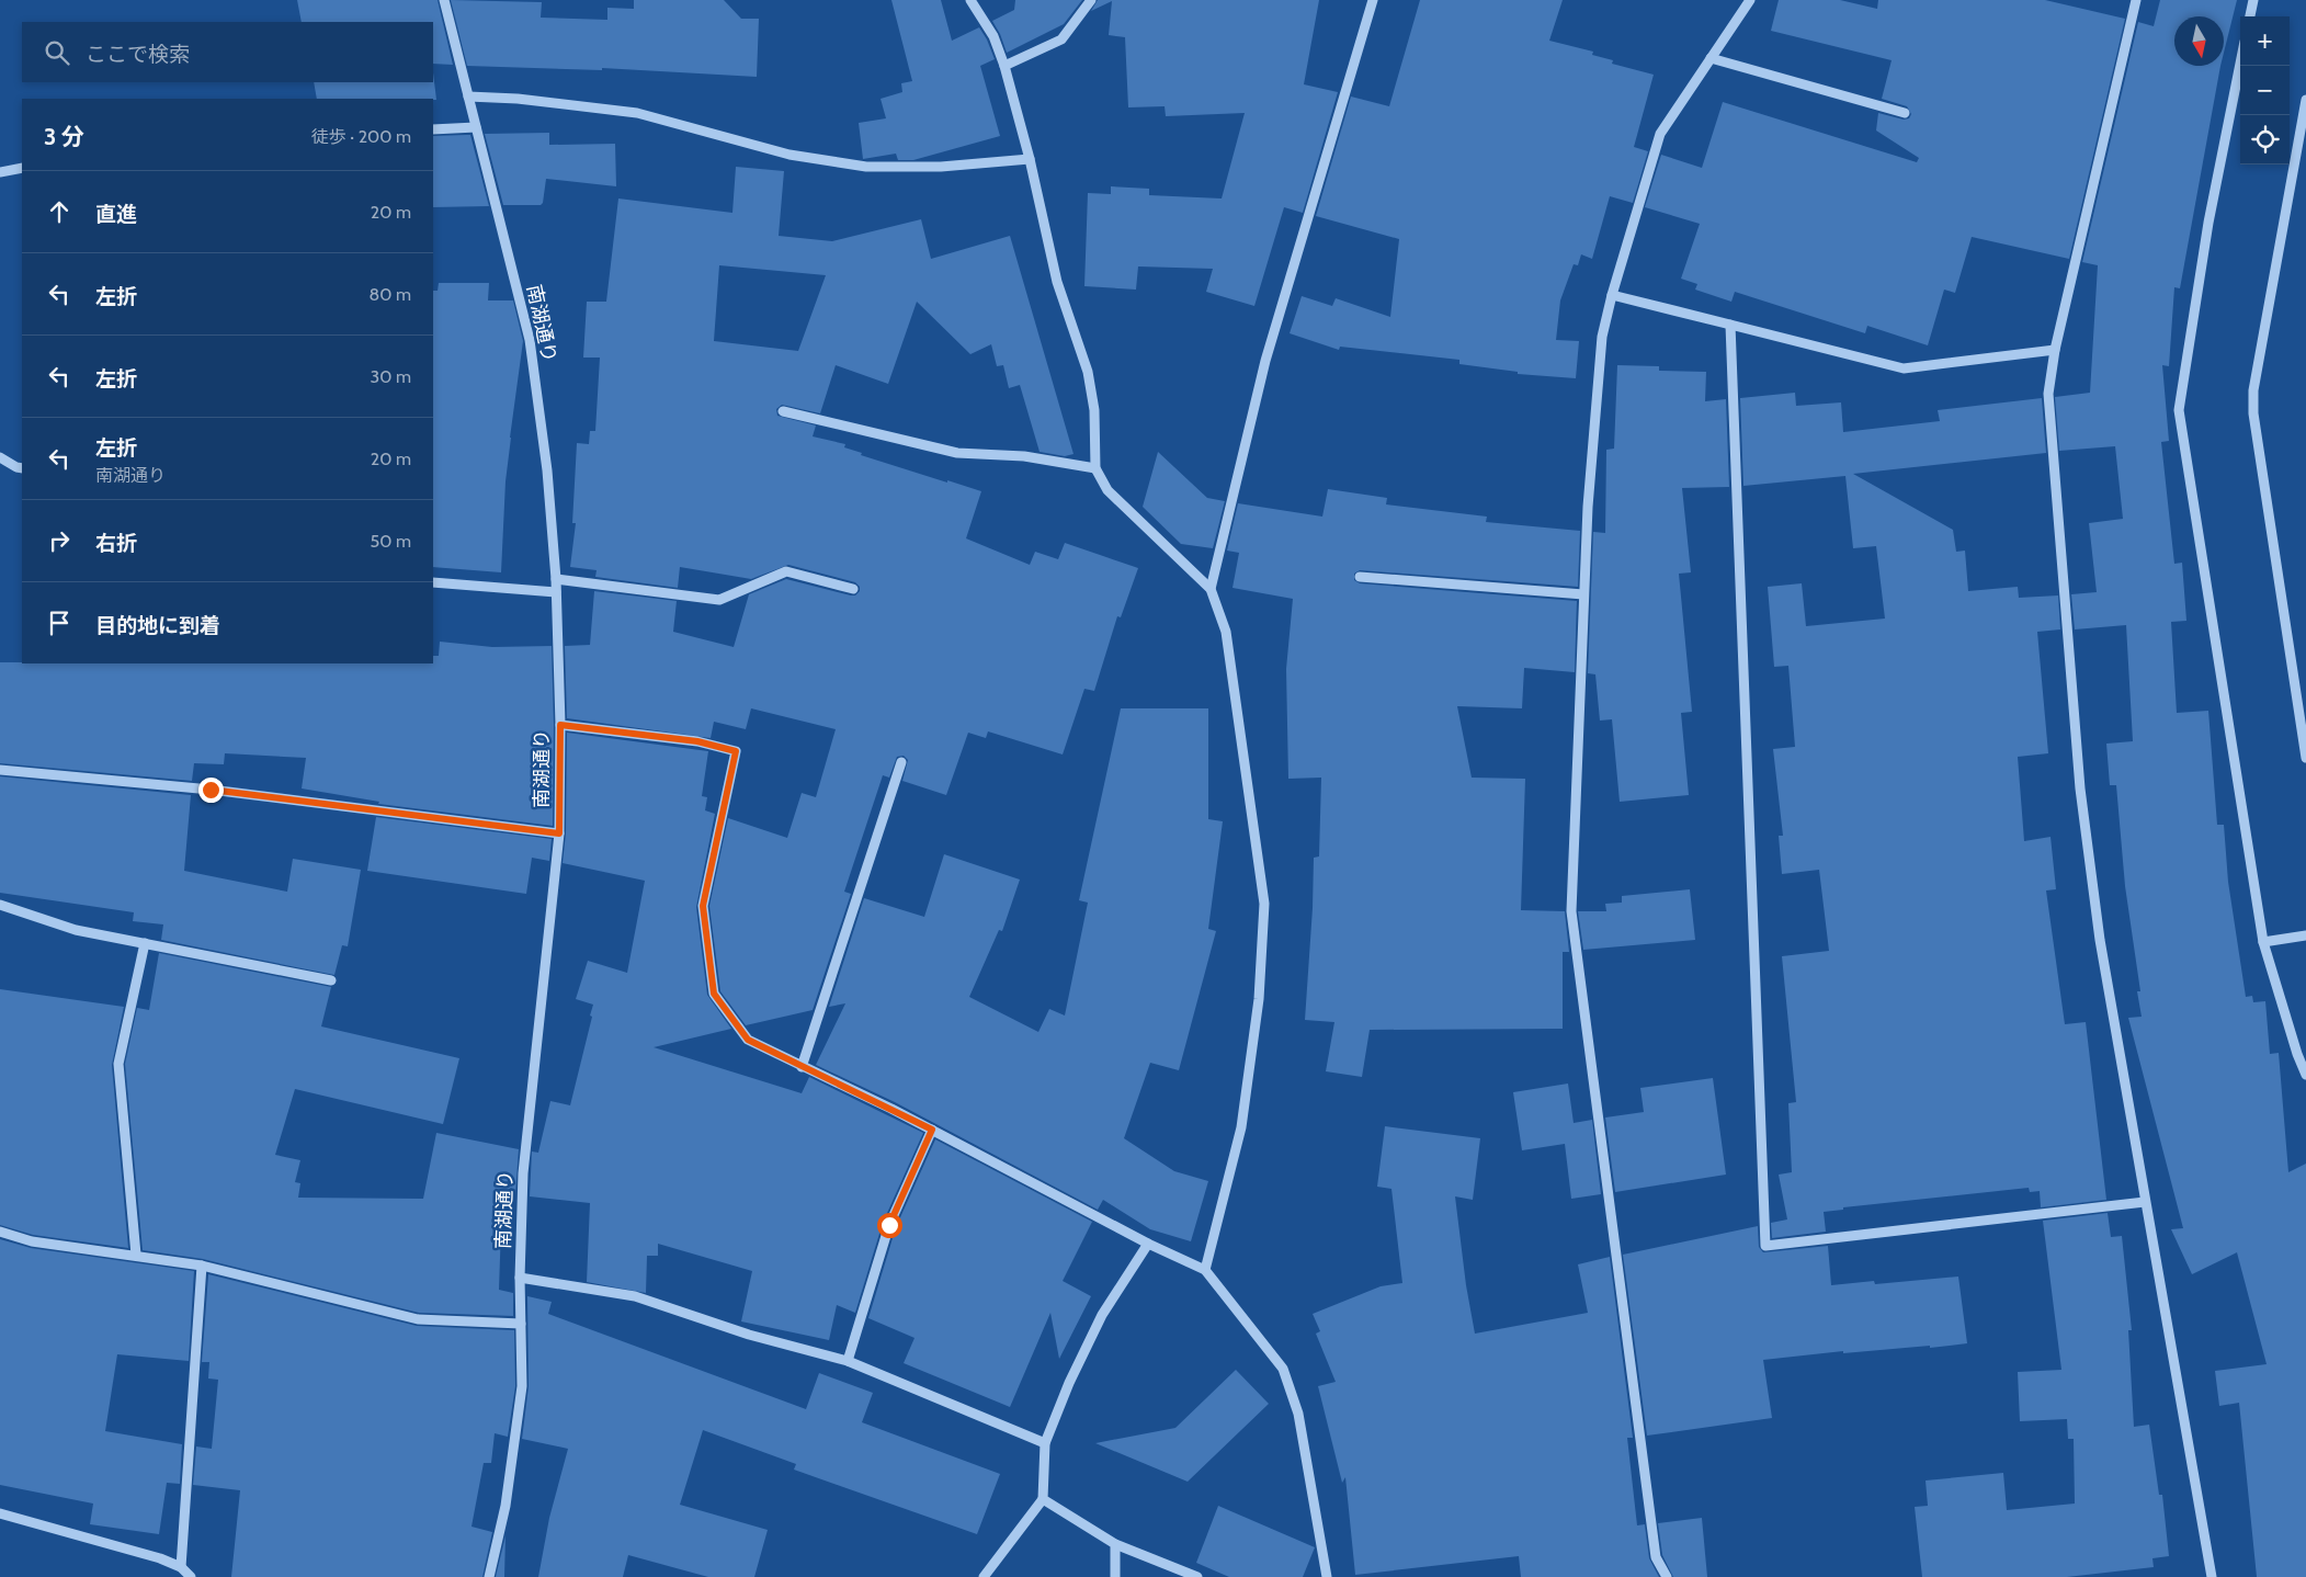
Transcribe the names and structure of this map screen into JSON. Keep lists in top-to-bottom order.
{
  "streets": {
    "street": ["南湖通り"]
  },
  "north": "bottom",
  "page": {
    "map_buttons": ["+", "−"],
    "search": "ここで検索",
    "heading": ["3 分", "徒歩 · 200 m"],
    "list": [
      ["直進", "20 m"],
      ["左折", "80 m"],
      ["左折", "30 m"],
      ["左折", "南湖通り", "20 m"],
      ["右折", "50 m"],
      "目的地に到着"
    ]
  }
}
